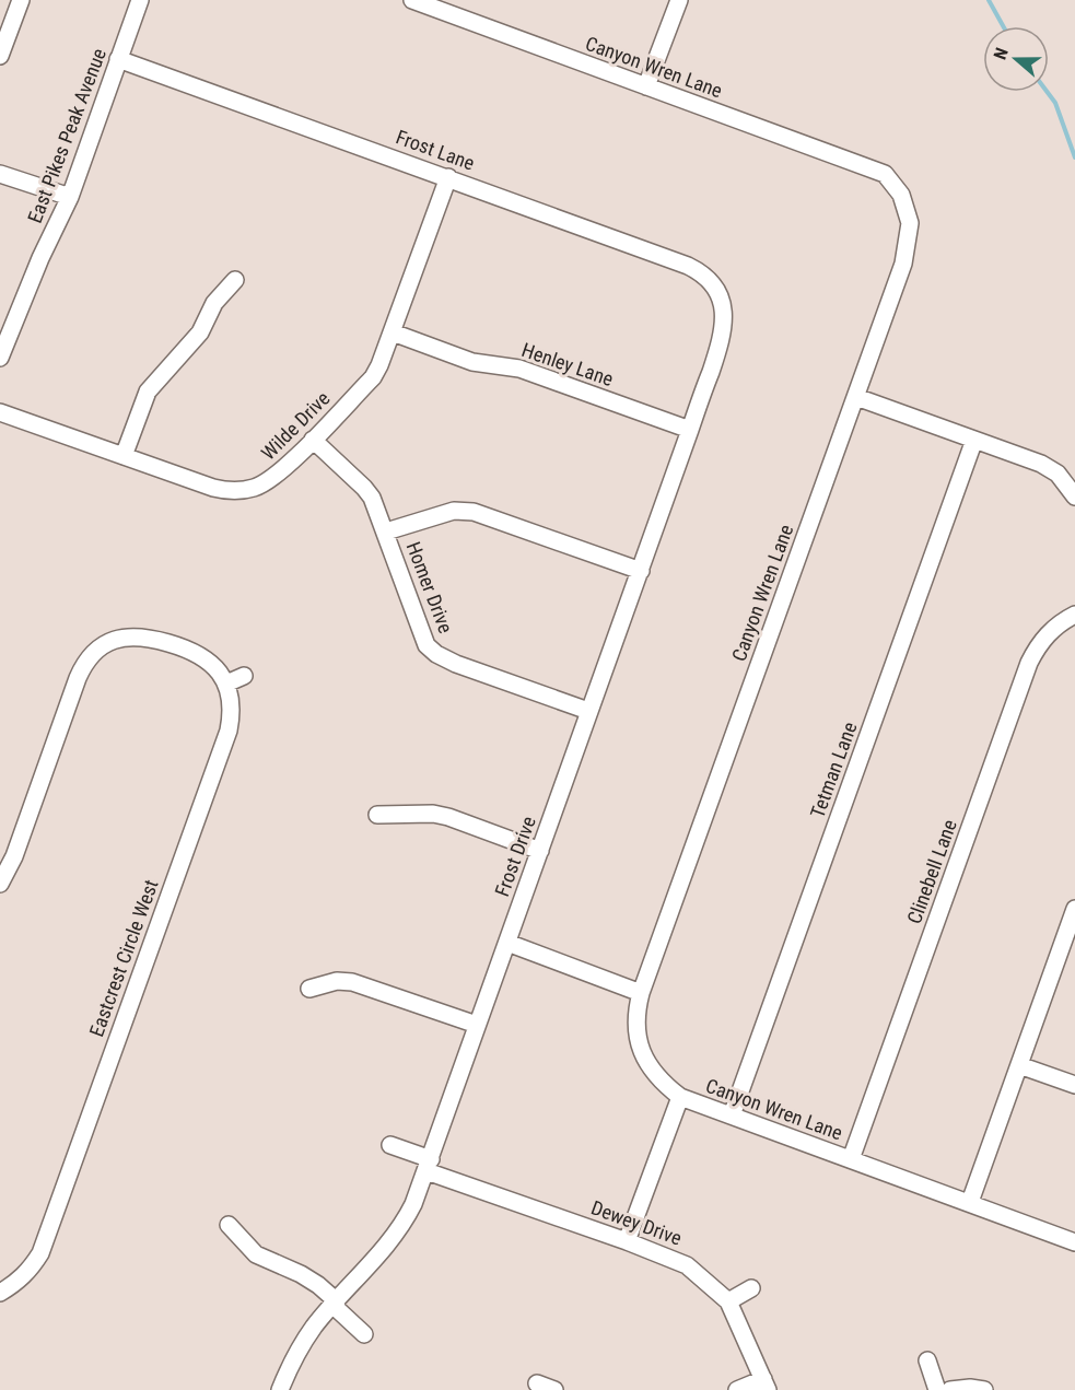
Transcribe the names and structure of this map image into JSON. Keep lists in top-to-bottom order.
{
  "streets": {
    "street": [
      "Canyon Wren Lane",
      "East Pikes Peak Avenue",
      "Frost Lane",
      "Henley Lane",
      "Wilde Drive",
      "Homer Drive",
      "Tetman Lane",
      "Frost Drive",
      "Clinebell Lane",
      "Eastcrest Circle West",
      "Dewey Drive"
    ]
  },
  "crossings": [
    ["Canyon Wren Lane", "Tetman Lane"],
    ["Canyon Wren Lane", "Clinebell Lane"],
    ["East Pikes Peak Avenue", "Frost Lane"],
    ["Frost Lane", "Wilde Drive"],
    ["Frost Lane", "Frost Drive"],
    ["Henley Lane", "Wilde Drive"],
    ["Henley Lane", "Frost Drive"],
    ["Wilde Drive", "Homer Drive"],
    ["Homer Drive", "Frost Drive"],
    ["Frost Drive", "Dewey Drive"]
  ],
  "north": "left"
}
